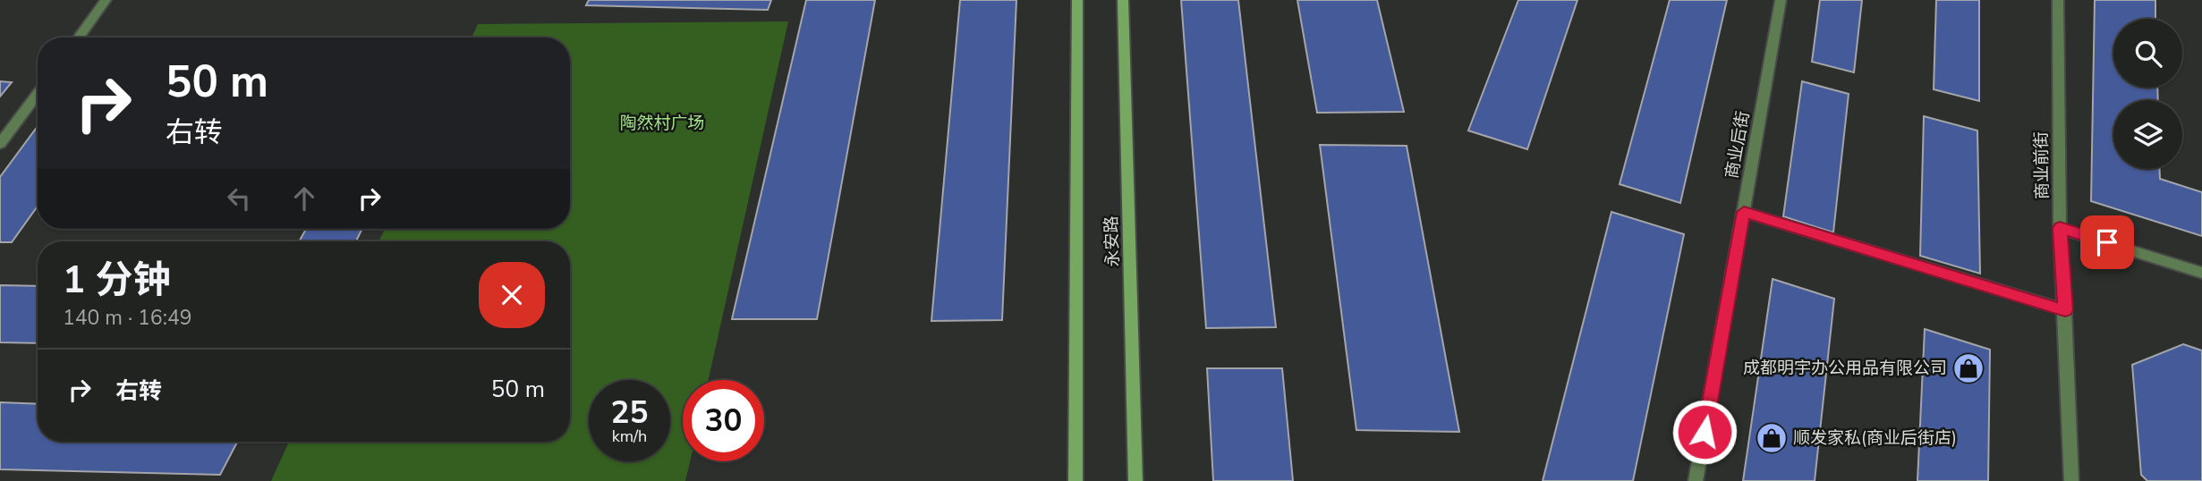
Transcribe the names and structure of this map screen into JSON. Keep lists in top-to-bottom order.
{
  "streets": {
    "street": ["商业后街", "商业前街", "永安路"]
  },
  "parks": ["陶然村广场"],
  "places": {
    "shop": ["成都明宇办公用品有限公司", "顺发家私(商业后街店)"]
  },
  "page": {
    "turn": ["50 m", "右转"],
    "heading": ["1 分钟", "140 m · 16:49"],
    "list": [
      {
        "name": "右转",
        "value": "50 m"
      }
    ],
    "speed": "25 km/h",
    "limit": "30"
  }
}
